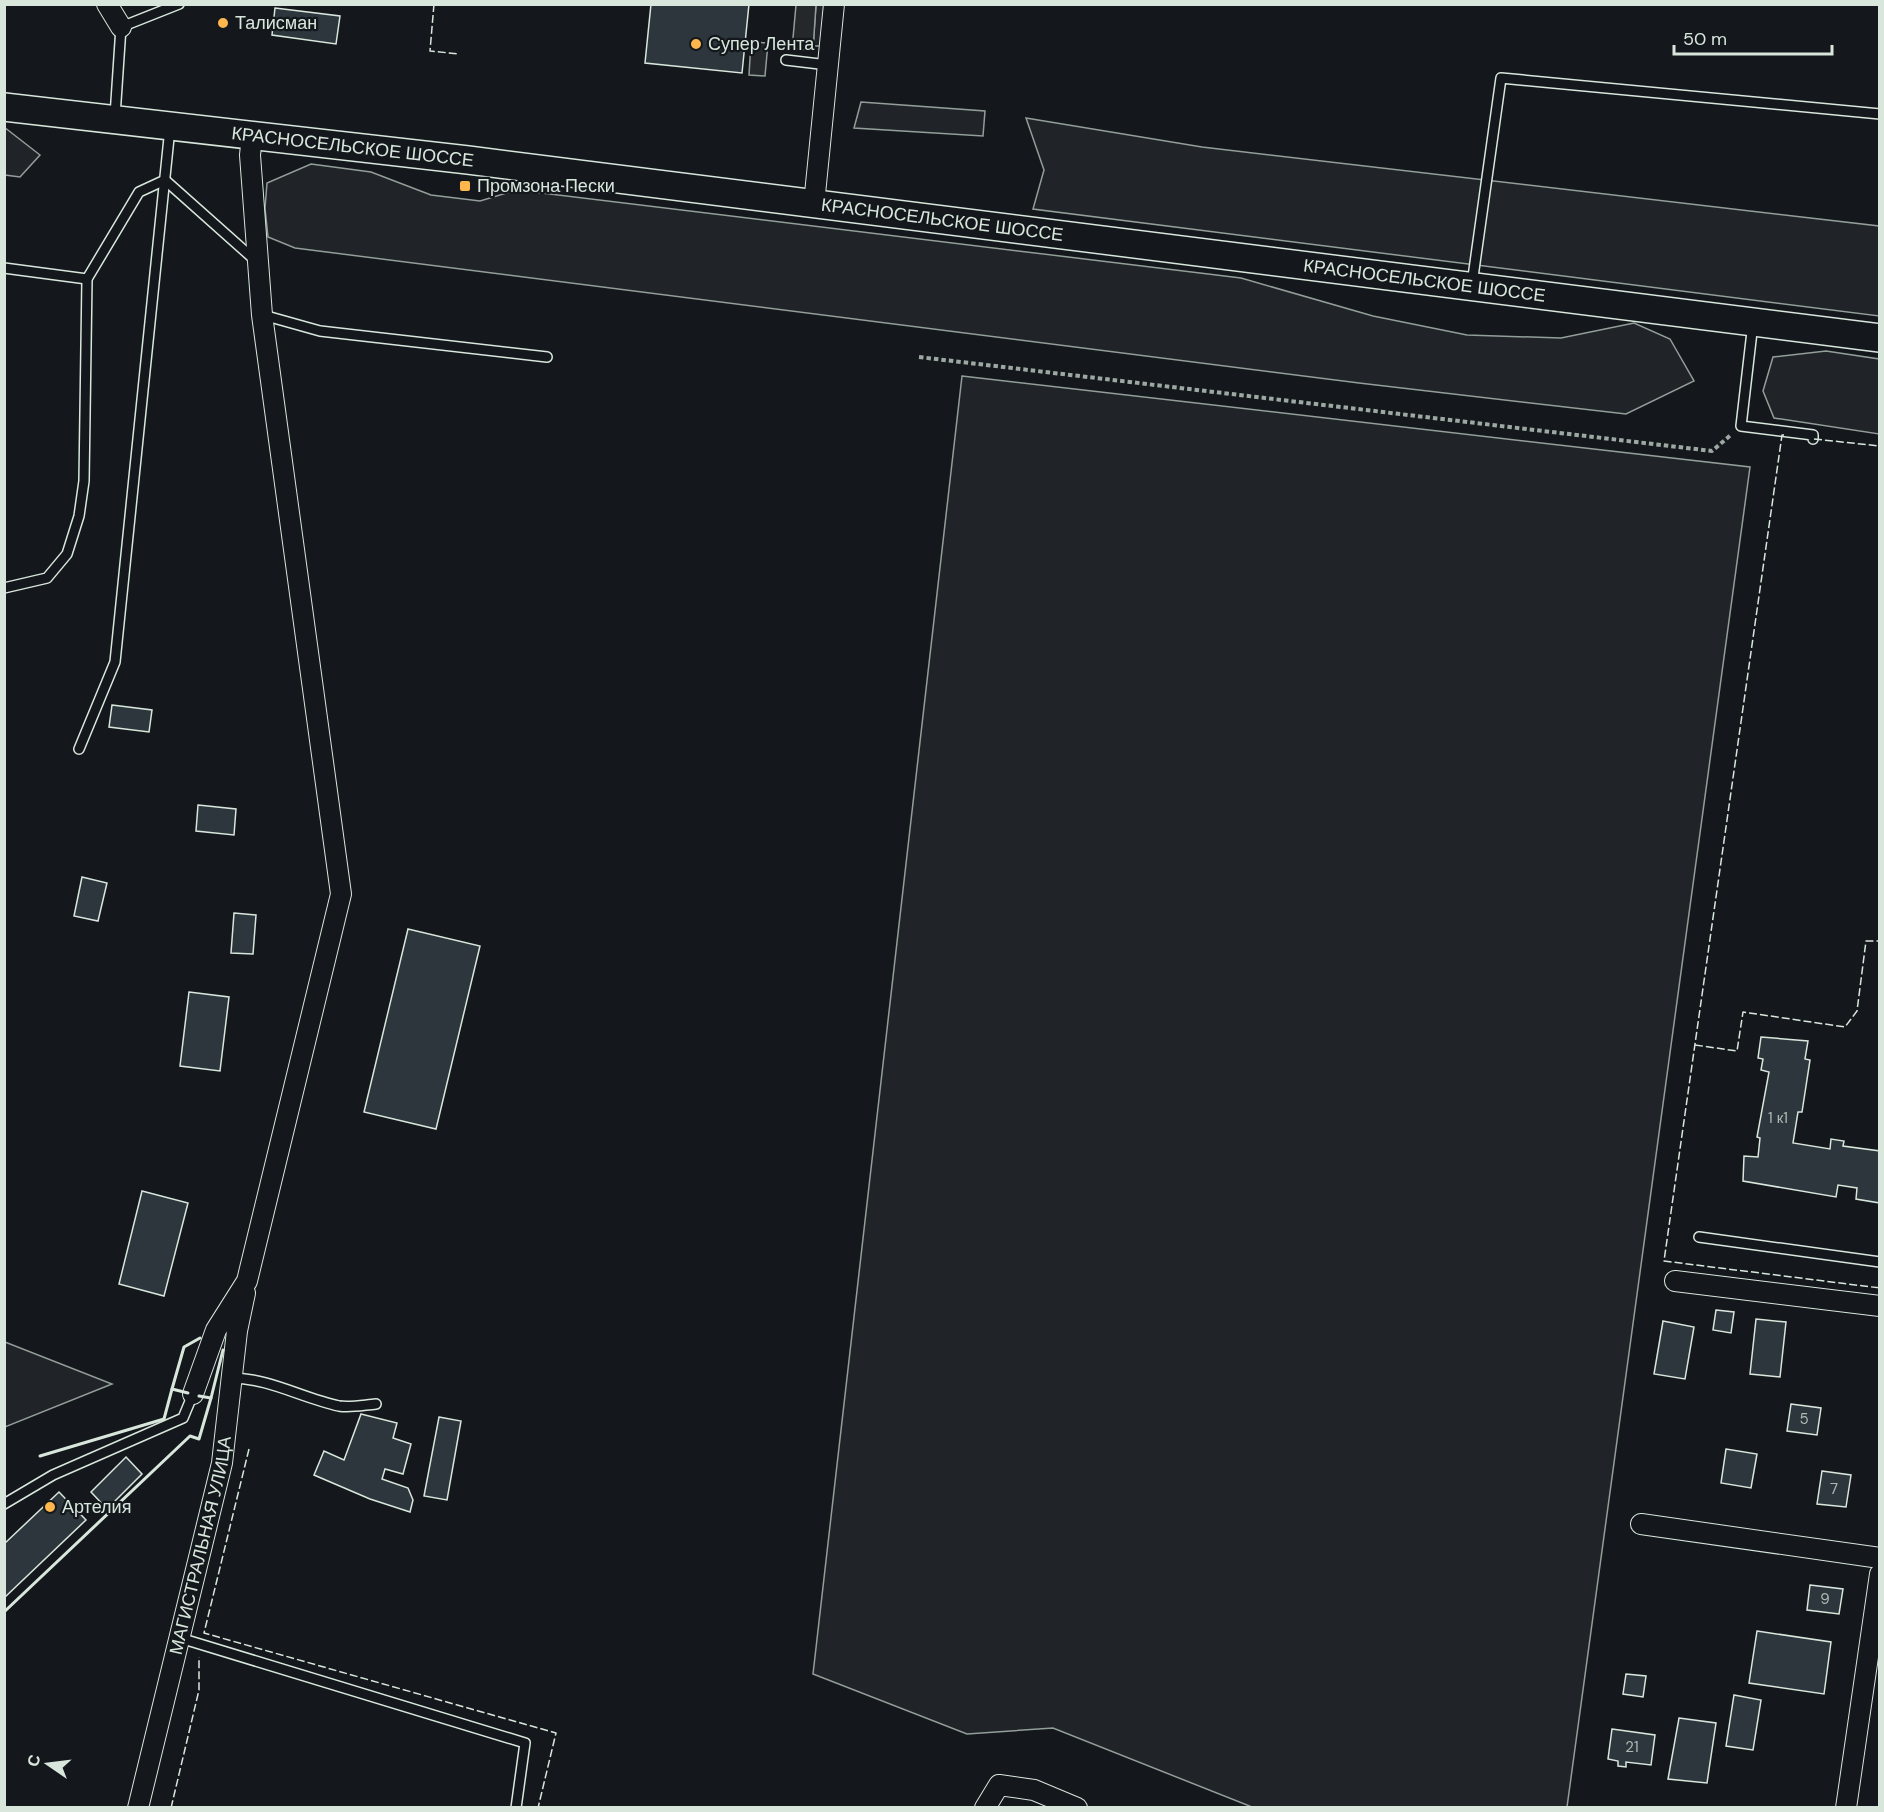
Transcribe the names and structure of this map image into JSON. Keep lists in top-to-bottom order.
{
  "streets": {
    "main road": ["КРАСНОСЕЛЬСКОЕ ШОССЕ"],
    "street": ["МАГИСТРАЛЬНАЯ УЛИЦА"]
  },
  "places": {
    "other": ["Талисман", "Супер Лента", "Артелия"],
    "transit": ["Промзона Пески"]
  },
  "house_numbers": [
    "1 к1",
    "5",
    "7",
    "9",
    "21"
  ],
  "scale_bar": "50 m",
  "north": "left"
}
